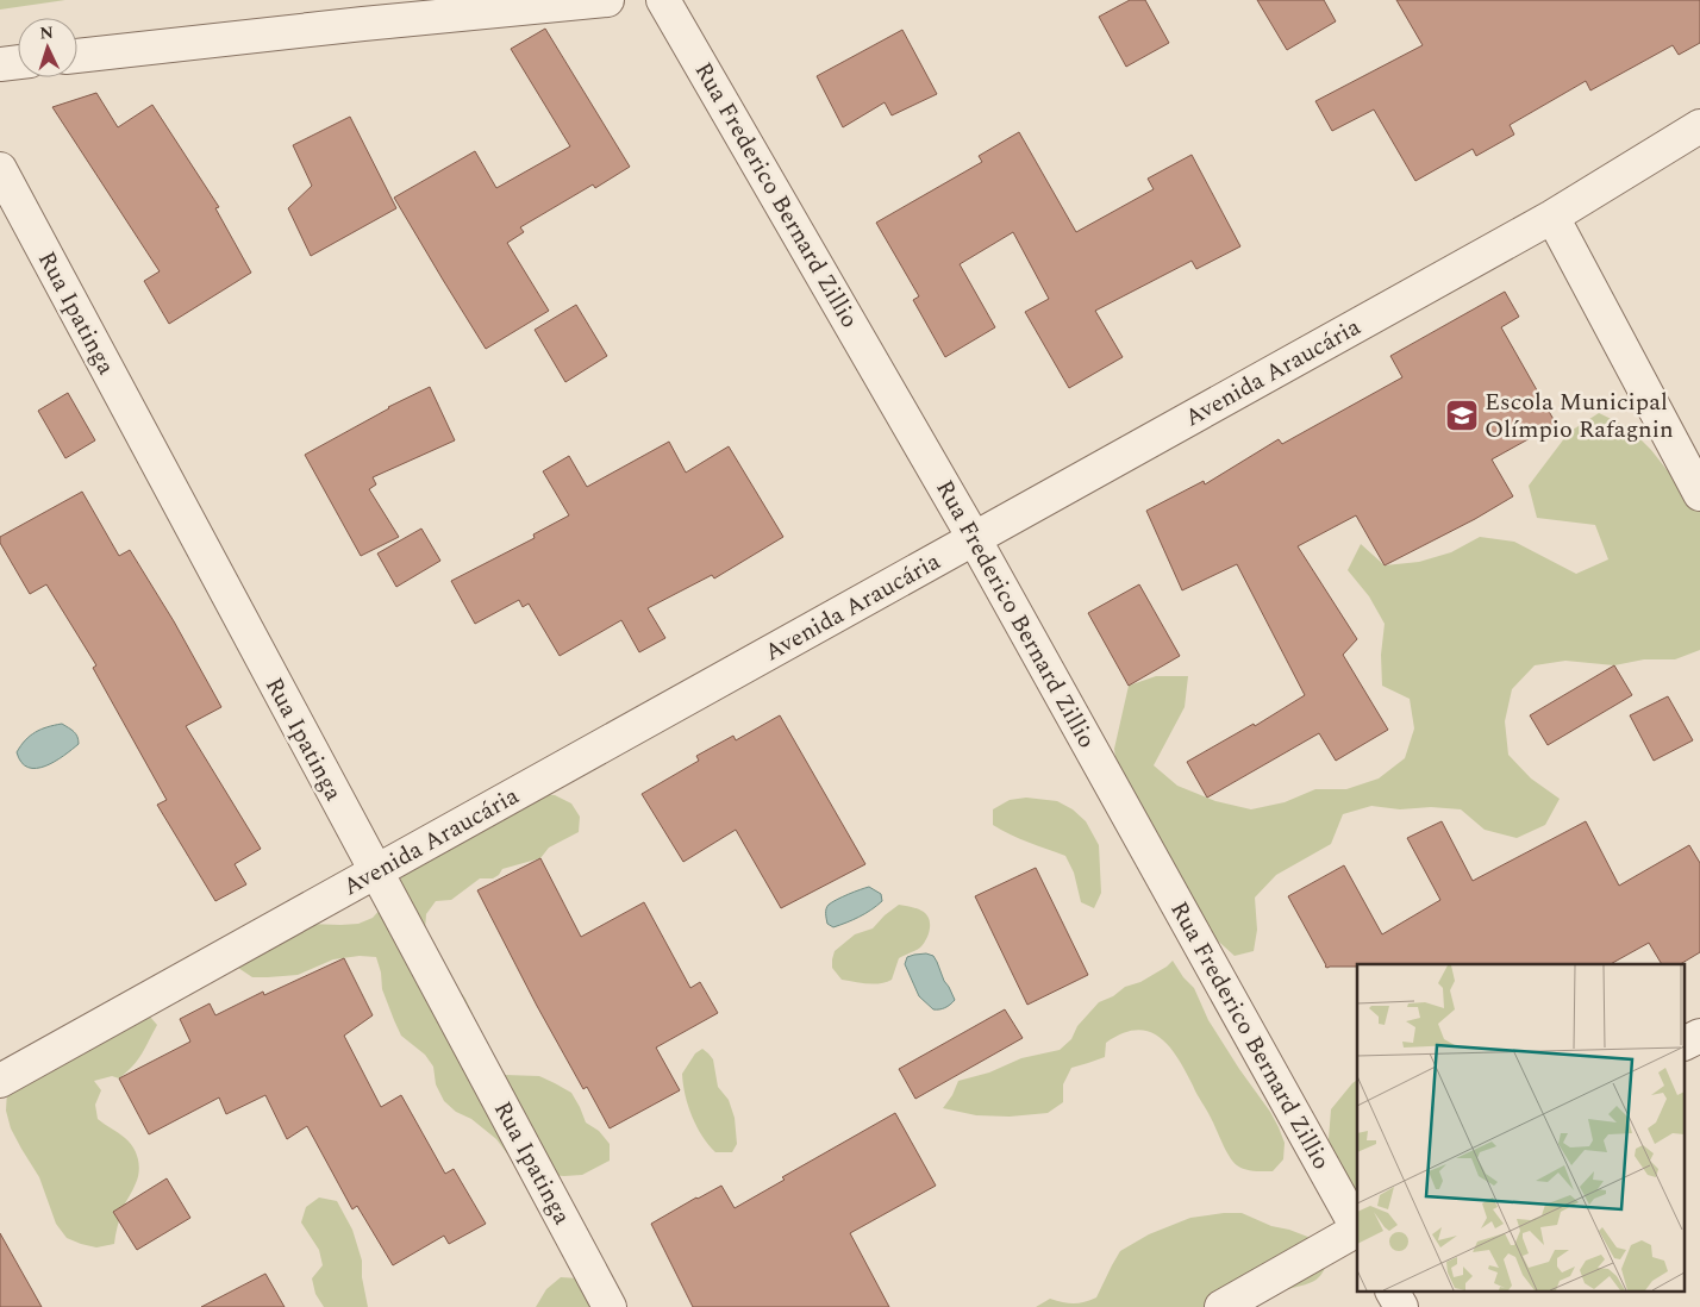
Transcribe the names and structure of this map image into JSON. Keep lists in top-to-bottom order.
{
  "streets": {
    "street": ["Rua Frederico Bernard Zillio", "Rua Ipatinga", "Avenida Araucária"]
  },
  "crossings": [
    ["Rua Frederico Bernard Zillio", "Avenida Araucária"],
    ["Rua Ipatinga", "Avenida Araucária"]
  ],
  "places": {
    "school or university": ["Escola Municipal Olímpio Rafagnin"]
  },
  "north": "top"
}
